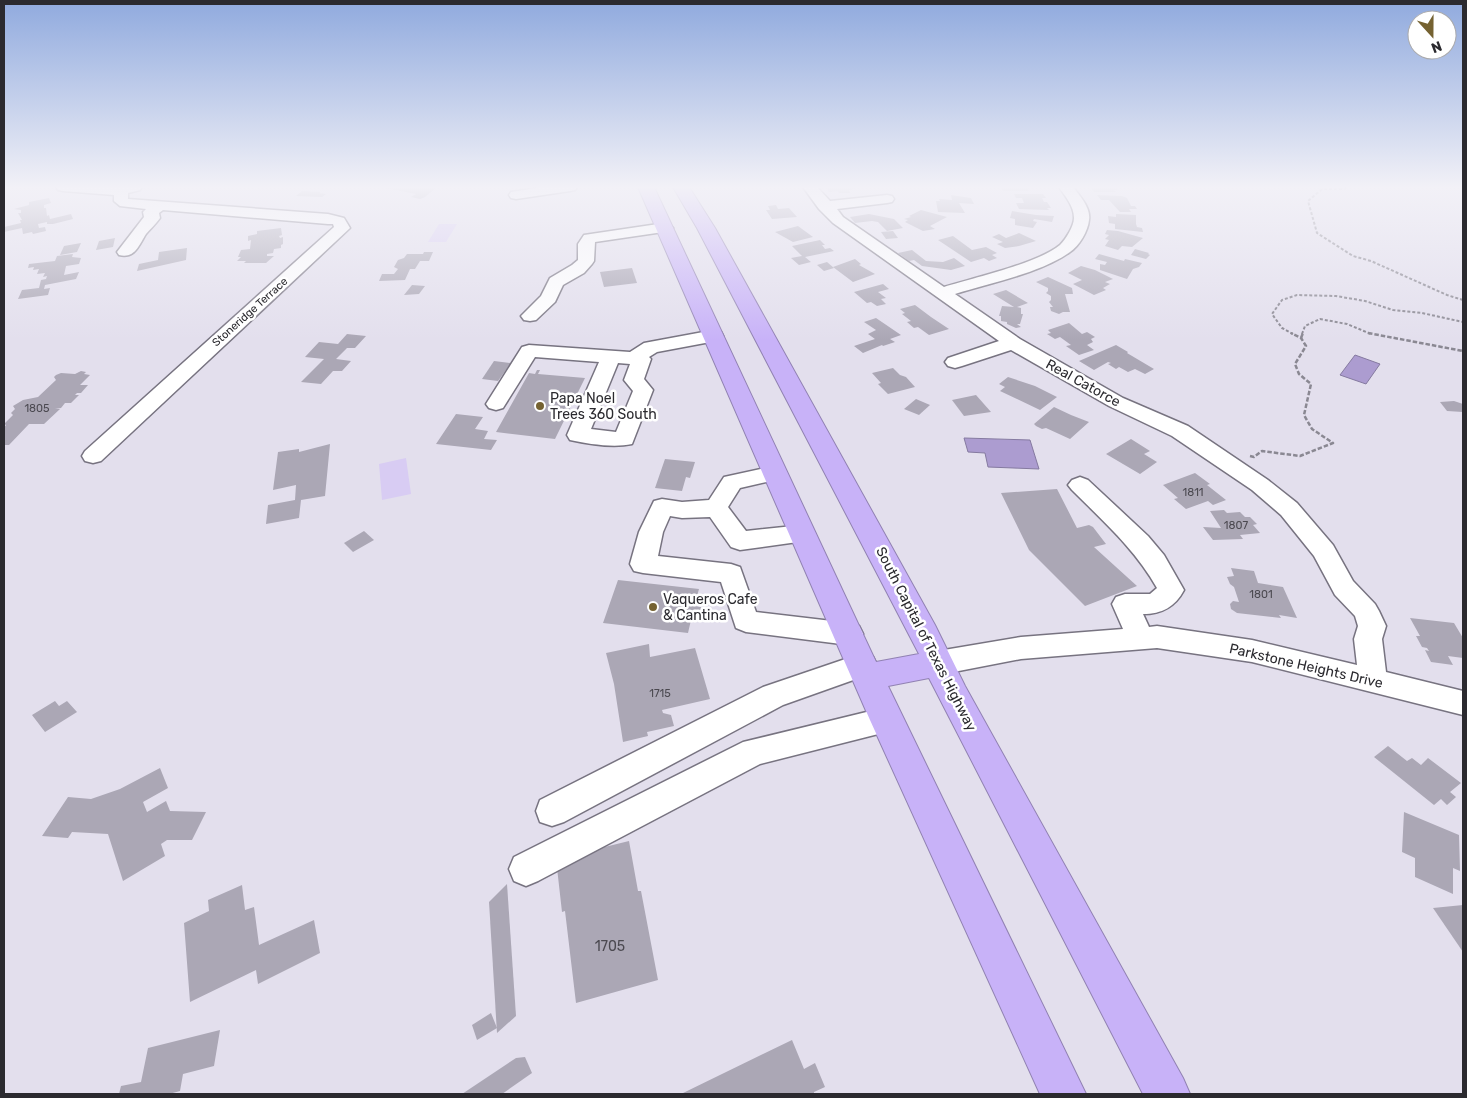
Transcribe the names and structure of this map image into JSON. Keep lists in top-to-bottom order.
{
  "streets": {
    "highway": ["South Capital of Texas Highway"],
    "street": ["Stoneridge Terrace", "Real Catorce", "Parkstone Heights Drive"]
  },
  "crossings": [
    ["Real Catorce", "Parkstone Heights Drive"],
    ["South Capital of Texas Highway", "Parkstone Heights Drive"]
  ],
  "places": ["Papa Noel Trees 360 South", "Vaqueros Cafe & Cantina"],
  "house_numbers": [
    "1805",
    "1811",
    "1807",
    "1801",
    "1715",
    "1705"
  ],
  "north": "bottom"
}
